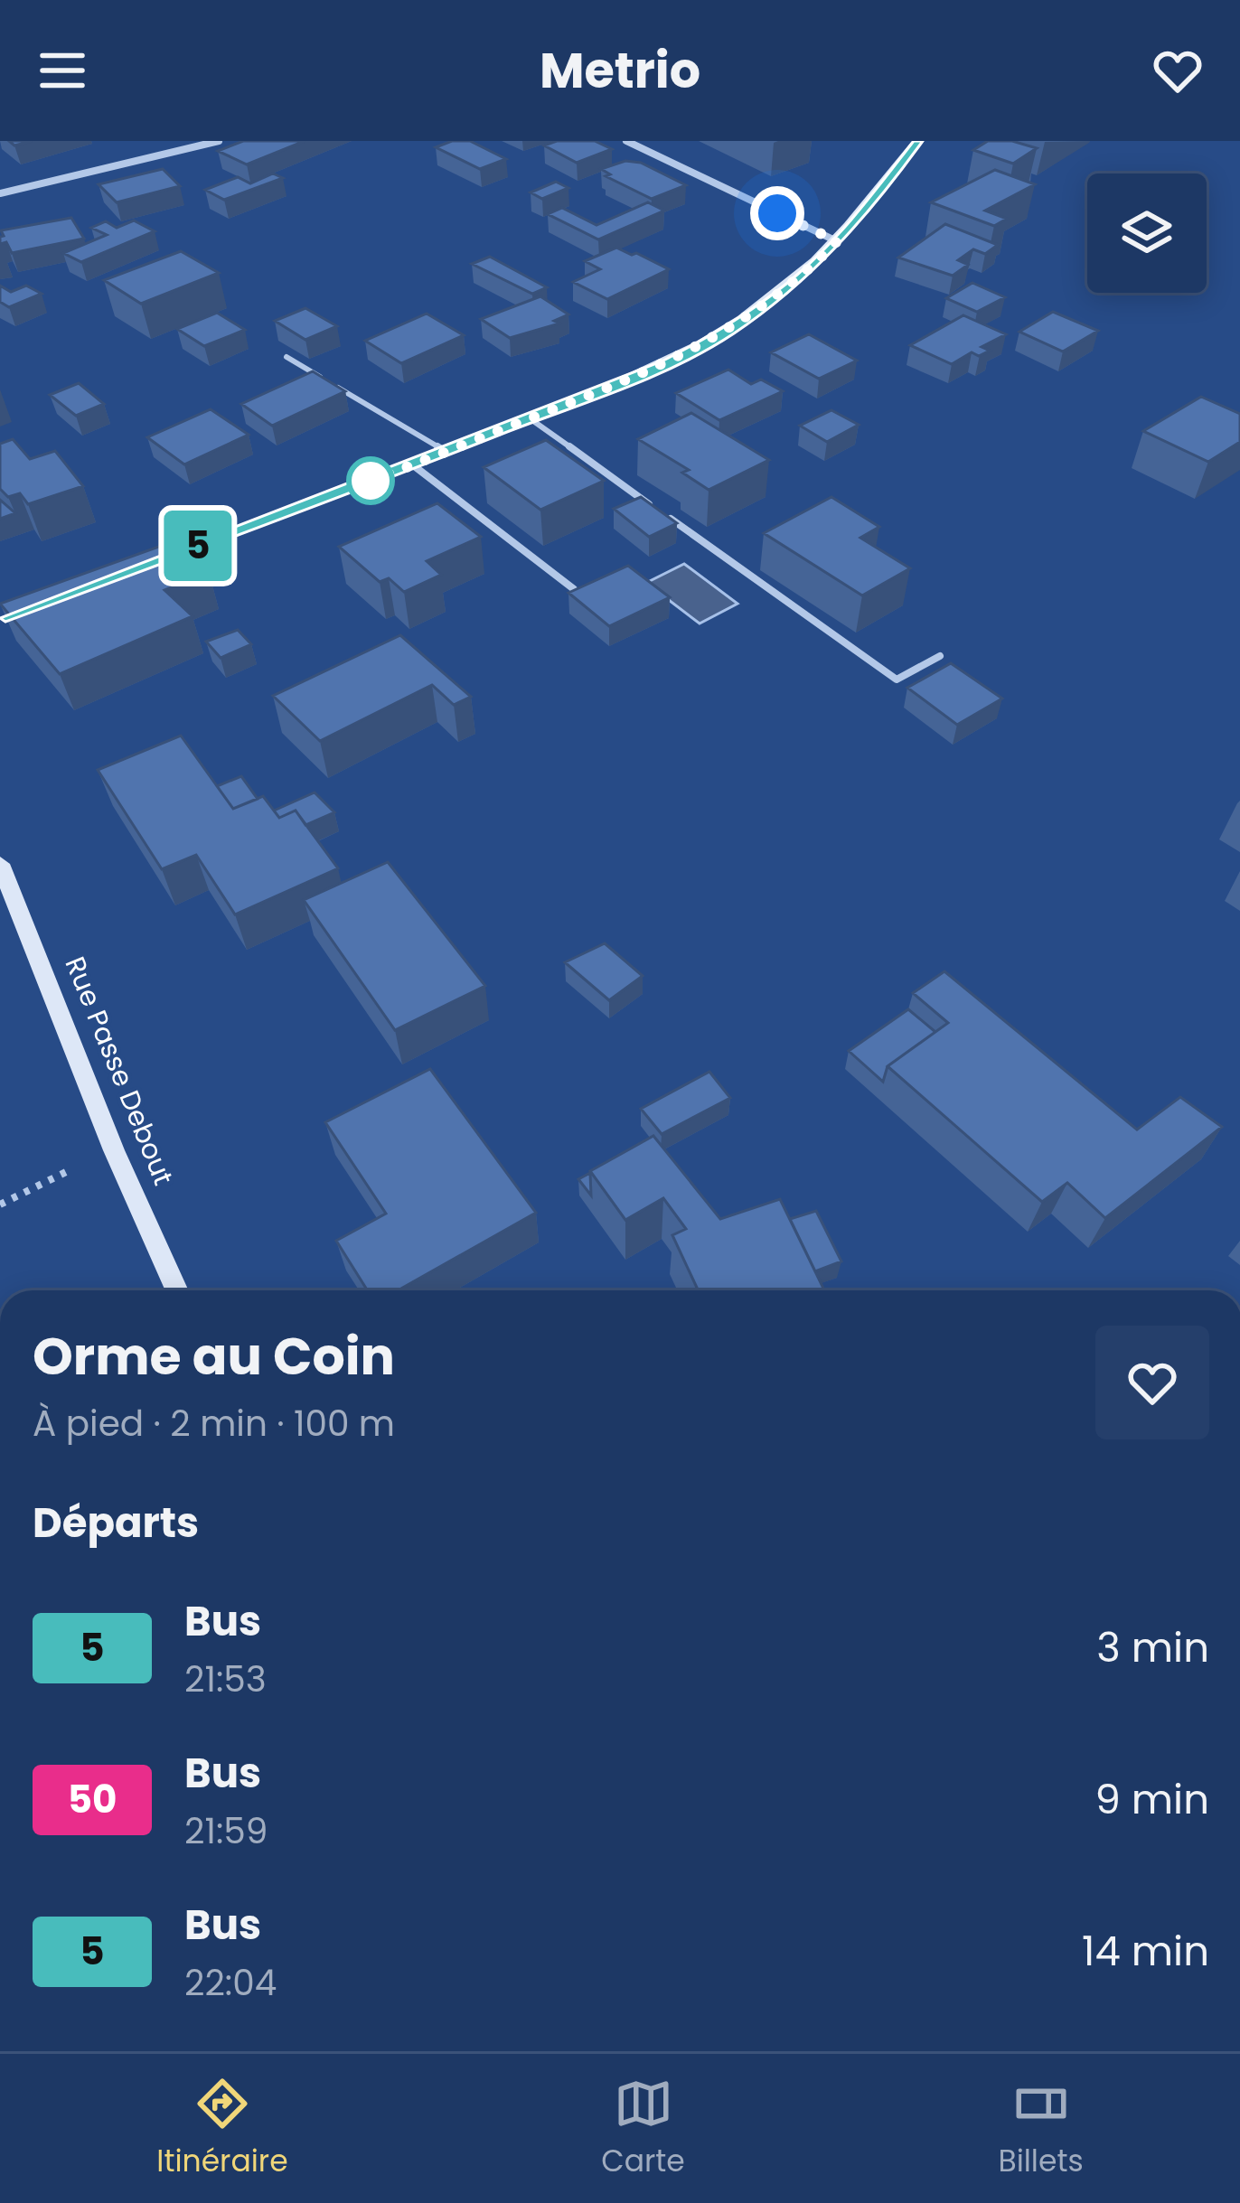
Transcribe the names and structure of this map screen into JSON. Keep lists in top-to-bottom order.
{
  "streets": {
    "main road": ["Rue Passe Debout"]
  },
  "lines": ["bus line 5"],
  "page": {
    "header": "Metrio",
    "on_map": "5",
    "heading": [
      ["Orme au Coin", "À pied · 2 min · 100 m"],
      "Départs"
    ],
    "list": [
      {
        "mark": "5",
        "name": "Bus",
        "note": "21:53",
        "value": "3 min"
      },
      {
        "mark": "50",
        "name": "Bus",
        "note": "21:59",
        "value": "9 min"
      },
      {
        "mark": "5",
        "name": "Bus",
        "note": "22:04",
        "value": "14 min"
      }
    ],
    "tabs": ["Itinéraire", "Carte", "Billets"]
  }
}
